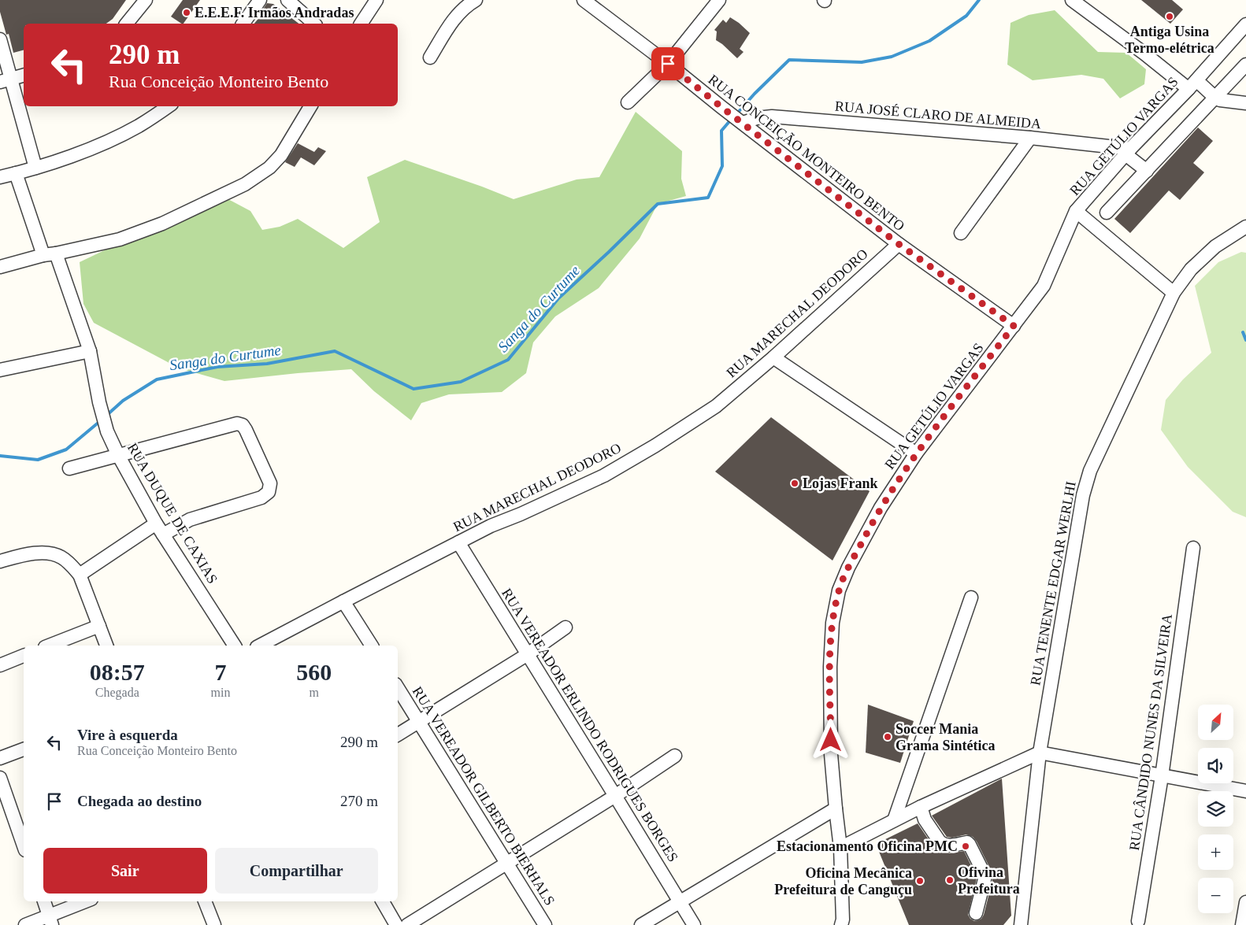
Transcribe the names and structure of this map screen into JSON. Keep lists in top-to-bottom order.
{
  "streets": {
    "street": [
      "RUA JOSÉ CLARO DE ALMEIDA",
      "RUA GETÚLIO VARGAS",
      "RUA CONCEIÇÃO MONTEIRO BENTO",
      "RUA MARECHAL DEODORO",
      "RUA DUQUE DE CAXIAS",
      "RUA TENENTE EDGAR WERLHI",
      "RUA VEREADOR ERLINDO RODRIGUES BORGES",
      "RUA CÂNDIDO NUNES DA SILVEIRA",
      "RUA VEREADOR GILBERTO BIERHALS"
    ]
  },
  "crossings": [
    ["RUA JOSÉ CLARO DE ALMEIDA", "RUA GETÚLIO VARGAS"],
    ["RUA JOSÉ CLARO DE ALMEIDA", "RUA CONCEIÇÃO MONTEIRO BENTO"],
    ["RUA GETÚLIO VARGAS", "RUA CONCEIÇÃO MONTEIRO BENTO"],
    ["RUA CONCEIÇÃO MONTEIRO BENTO", "RUA MARECHAL DEODORO"],
    ["RUA MARECHAL DEODORO", "RUA VEREADOR ERLINDO RODRIGUES BORGES"]
  ],
  "water": ["Sanga do Curtume"],
  "places": [
    "E.E.E.F. Irmãos Andradas",
    "Antiga Usina Termo-elétrica",
    "Lojas Frank",
    "Soccer Mania Grama Sintética",
    "Estacionamento Oficina PMC",
    "Ofivina Prefeitura",
    "Oficina Mecânica Prefeitura de Canguçu"
  ],
  "north": "top right",
  "page": {
    "turn": ["290 m", "Rua Conceição Monteiro Bento"],
    "eta": [
      "08:57",
      "Chegada",
      "7",
      "min",
      "560",
      "m"
    ],
    "map_buttons": ["+", "−"],
    "list": [
      {
        "name": "Vire à esquerda",
        "note": "Rua Conceição Monteiro Bento",
        "value": "290 m"
      },
      {
        "name": "Chegada ao destino",
        "value": "270 m"
      }
    ],
    "buttons": ["Sair", "Compartilhar"]
  }
}
